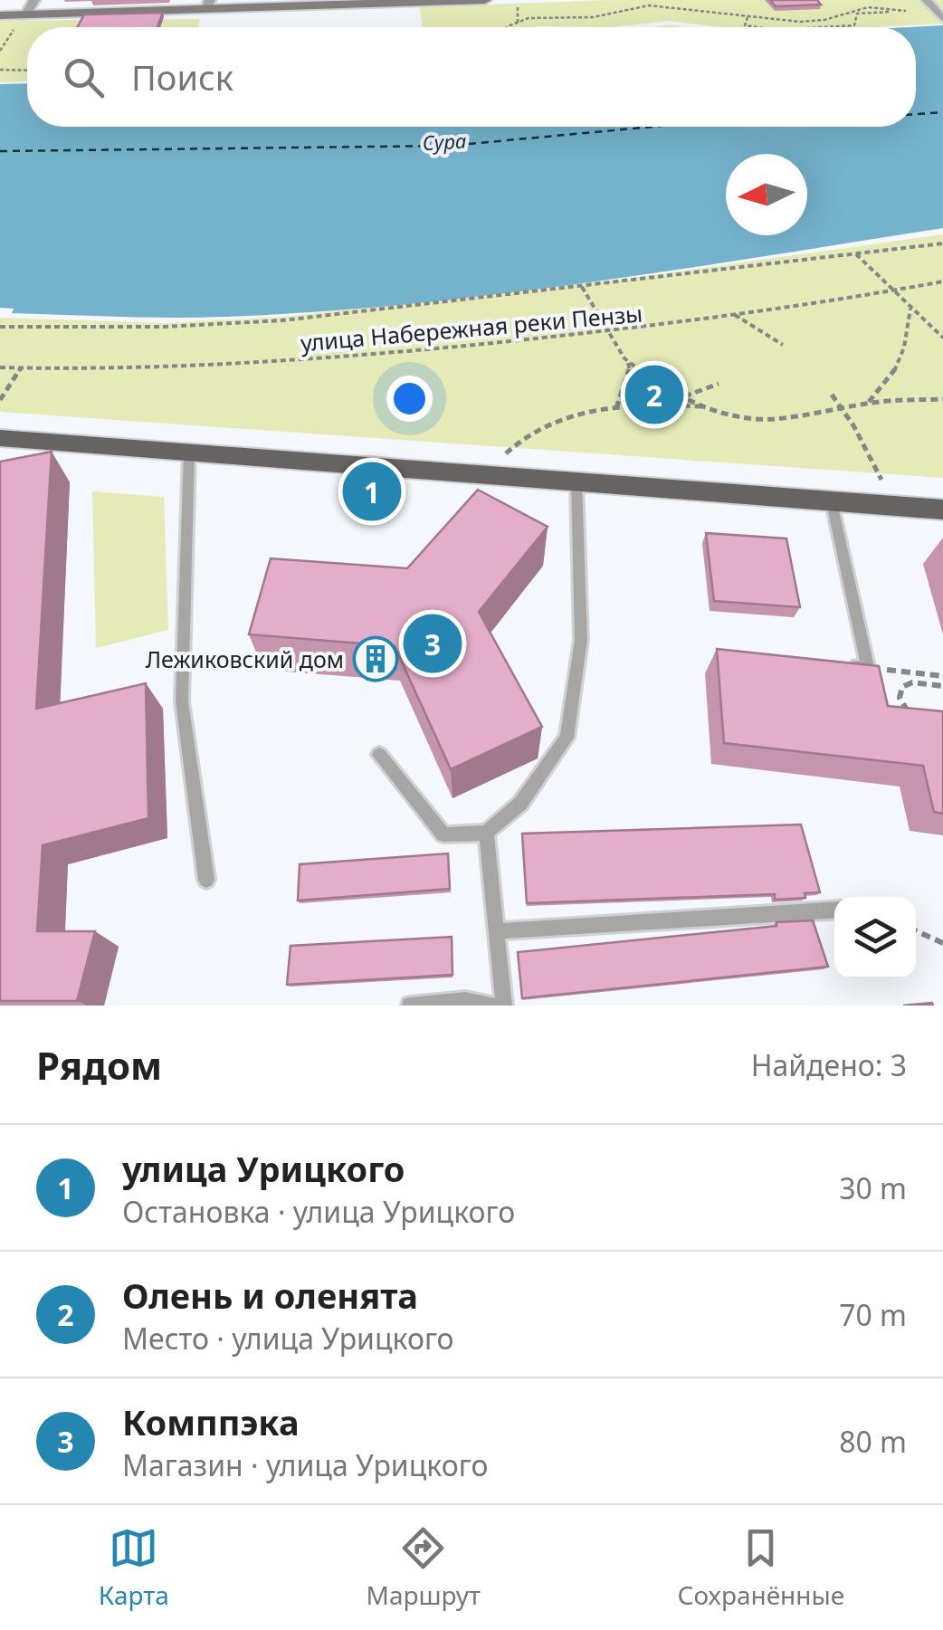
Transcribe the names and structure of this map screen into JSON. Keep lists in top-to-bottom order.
{
  "streets": {
    "path": ["улица Набережная реки Пензы"]
  },
  "water": ["Сура"],
  "places": {
    "building": ["Лежиковский дом"]
  },
  "north": "left",
  "page": {
    "search": "Поиск",
    "pins": ["2", "1", "3"],
    "heading": ["Рядом", "Найдено: 3"],
    "list": [
      {
        "mark": "1",
        "name": "улица Урицкого",
        "note": "Остановка · улица Урицкого",
        "value": "30 m"
      },
      {
        "mark": "2",
        "name": "Олень и оленята",
        "note": "Место · улица Урицкого",
        "value": "70 m"
      },
      {
        "mark": "3",
        "name": "Комппэка",
        "note": "Магазин · улица Урицкого",
        "value": "80 m"
      }
    ],
    "nav": ["Карта", "Маршрут", "Сохранённые"]
  }
}
